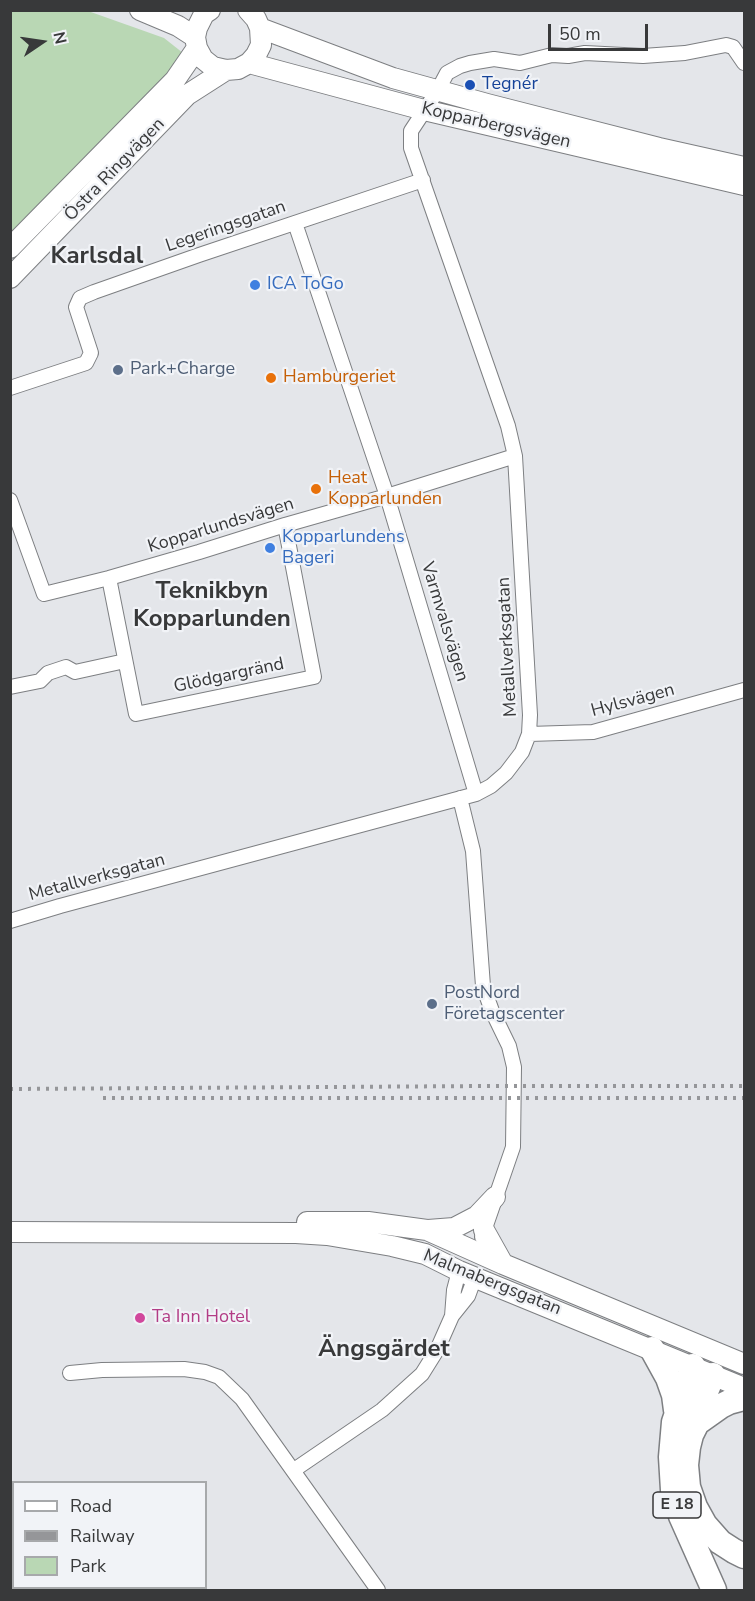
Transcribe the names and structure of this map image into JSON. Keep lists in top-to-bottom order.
{
  "streets": {
    "highway": ["E 18"],
    "main road": ["Kopparbergsvägen", "Östra Ringvägen", "Malmabergsgatan"],
    "street": [
      "Legeringsgatan",
      "Kopparlundsvägen",
      "Varmvalsvägen",
      "Metallverksgatan",
      "Glödgargränd",
      "Hylsvägen"
    ]
  },
  "crossings": [
    ["Kopparbergsvägen", "Östra Ringvägen"],
    ["Kopparbergsvägen", "Metallverksgatan"],
    ["Legeringsgatan", "Varmvalsvägen"],
    ["Legeringsgatan", "Metallverksgatan"],
    ["Kopparlundsvägen", "Varmvalsvägen"],
    ["Kopparlundsvägen", "Metallverksgatan"],
    ["Kopparlundsvägen", "Glödgargränd"],
    ["Varmvalsvägen", "Metallverksgatan"],
    ["Metallverksgatan", "Hylsvägen"],
    ["Malmabergsgatan", "E 18"]
  ],
  "districts": ["Karlsdal", "Teknikbyn Kopparlunden", "Ängsgärdet"],
  "places": [
    "Tegnér",
    "ICA ToGo",
    "Park+Charge",
    "Hamburgeriet",
    "Heat Kopparlunden",
    "Kopparlundens Bageri",
    "PostNord Företagscenter",
    "Ta Inn Hotel"
  ],
  "legend": ["Road", "Railway", "Park"],
  "scale_bar": "50 m",
  "north": "right"
}
